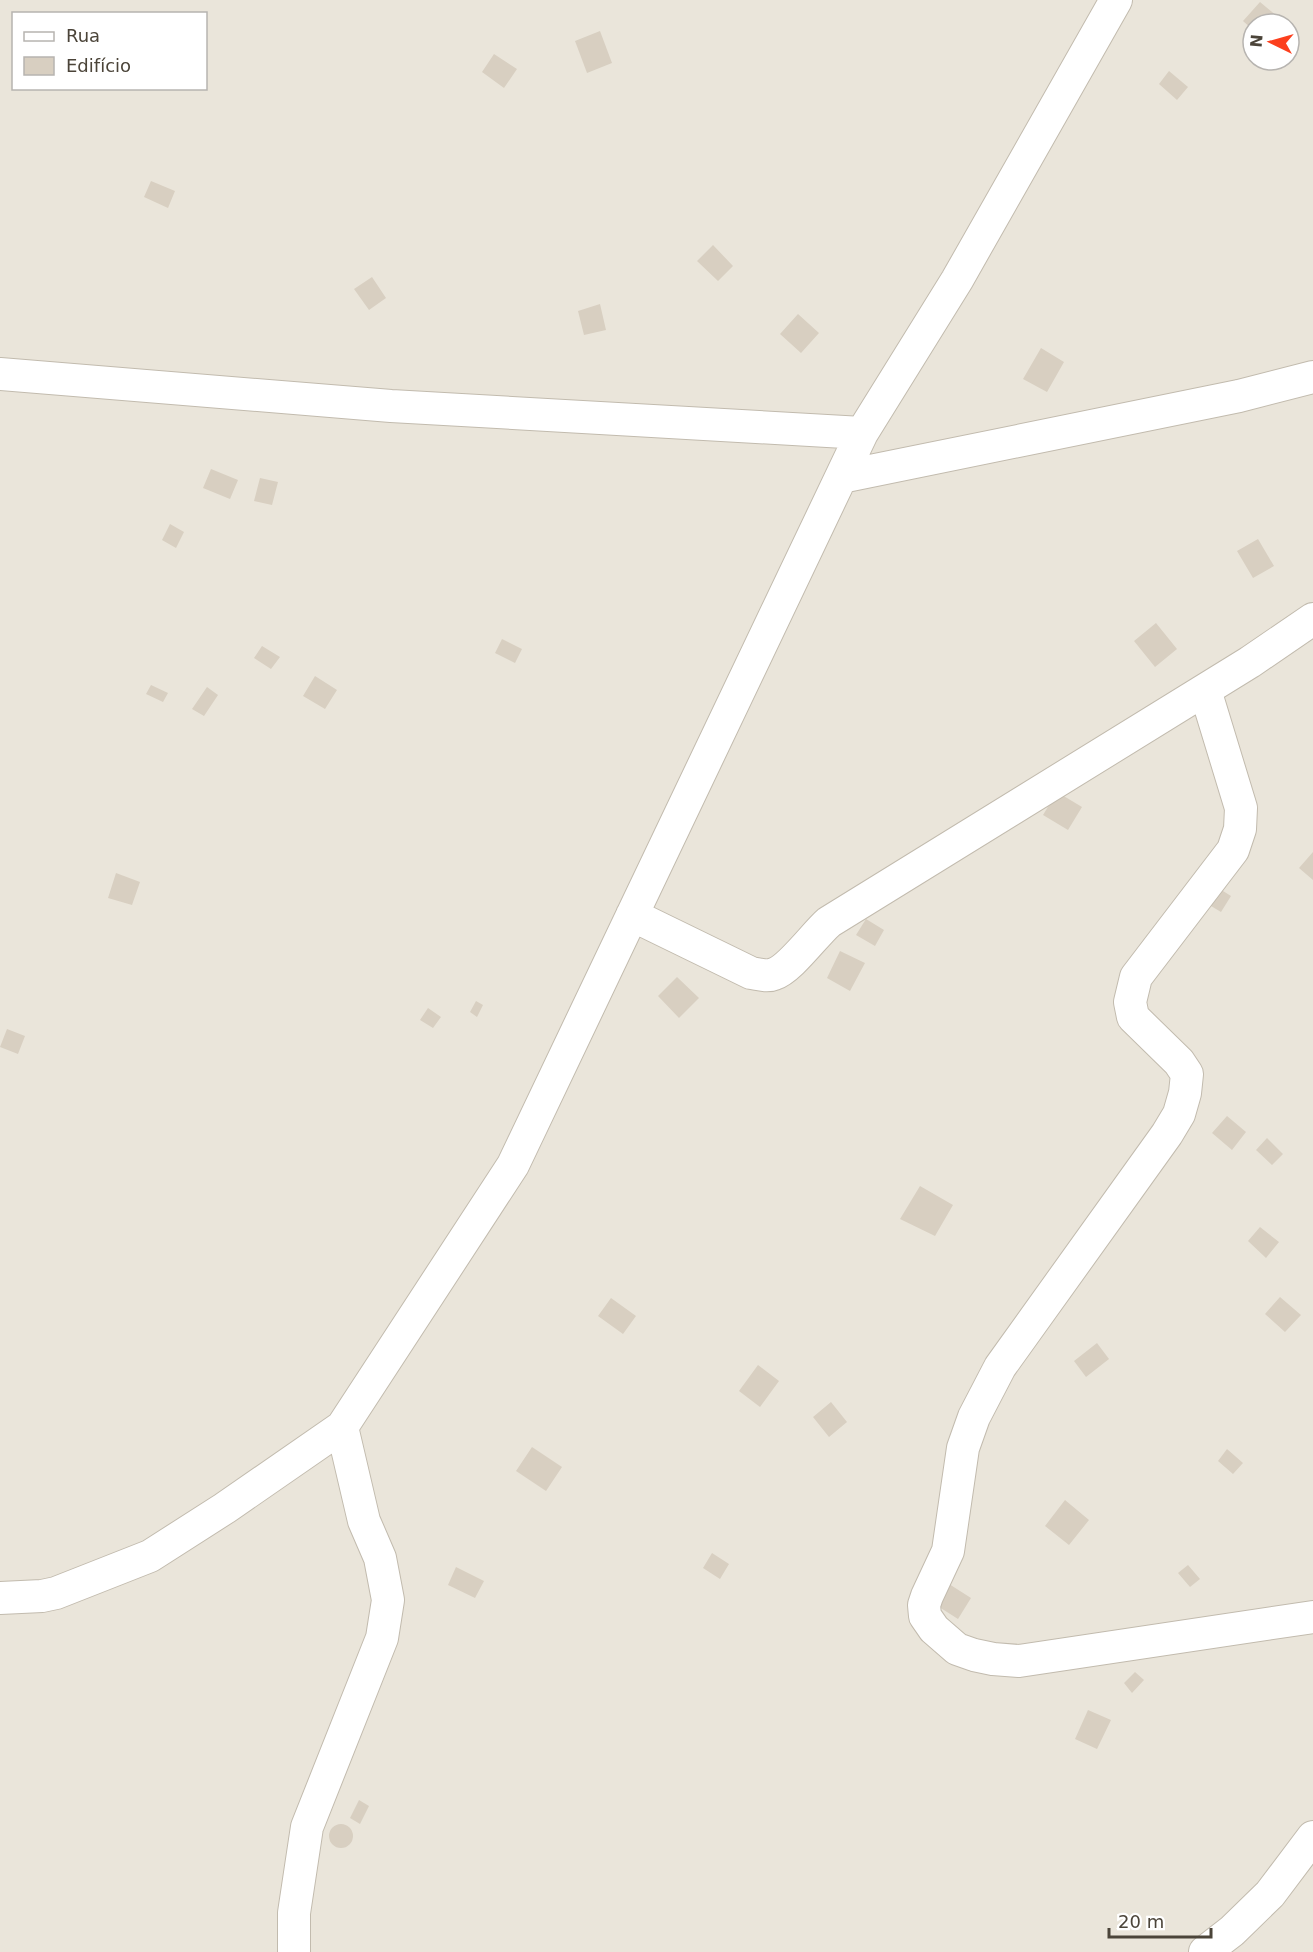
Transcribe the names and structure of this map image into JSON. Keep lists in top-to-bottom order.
{
  "legend": ["Rua", "Edifício"],
  "scale_bar": "20 m",
  "north": "left"
}
